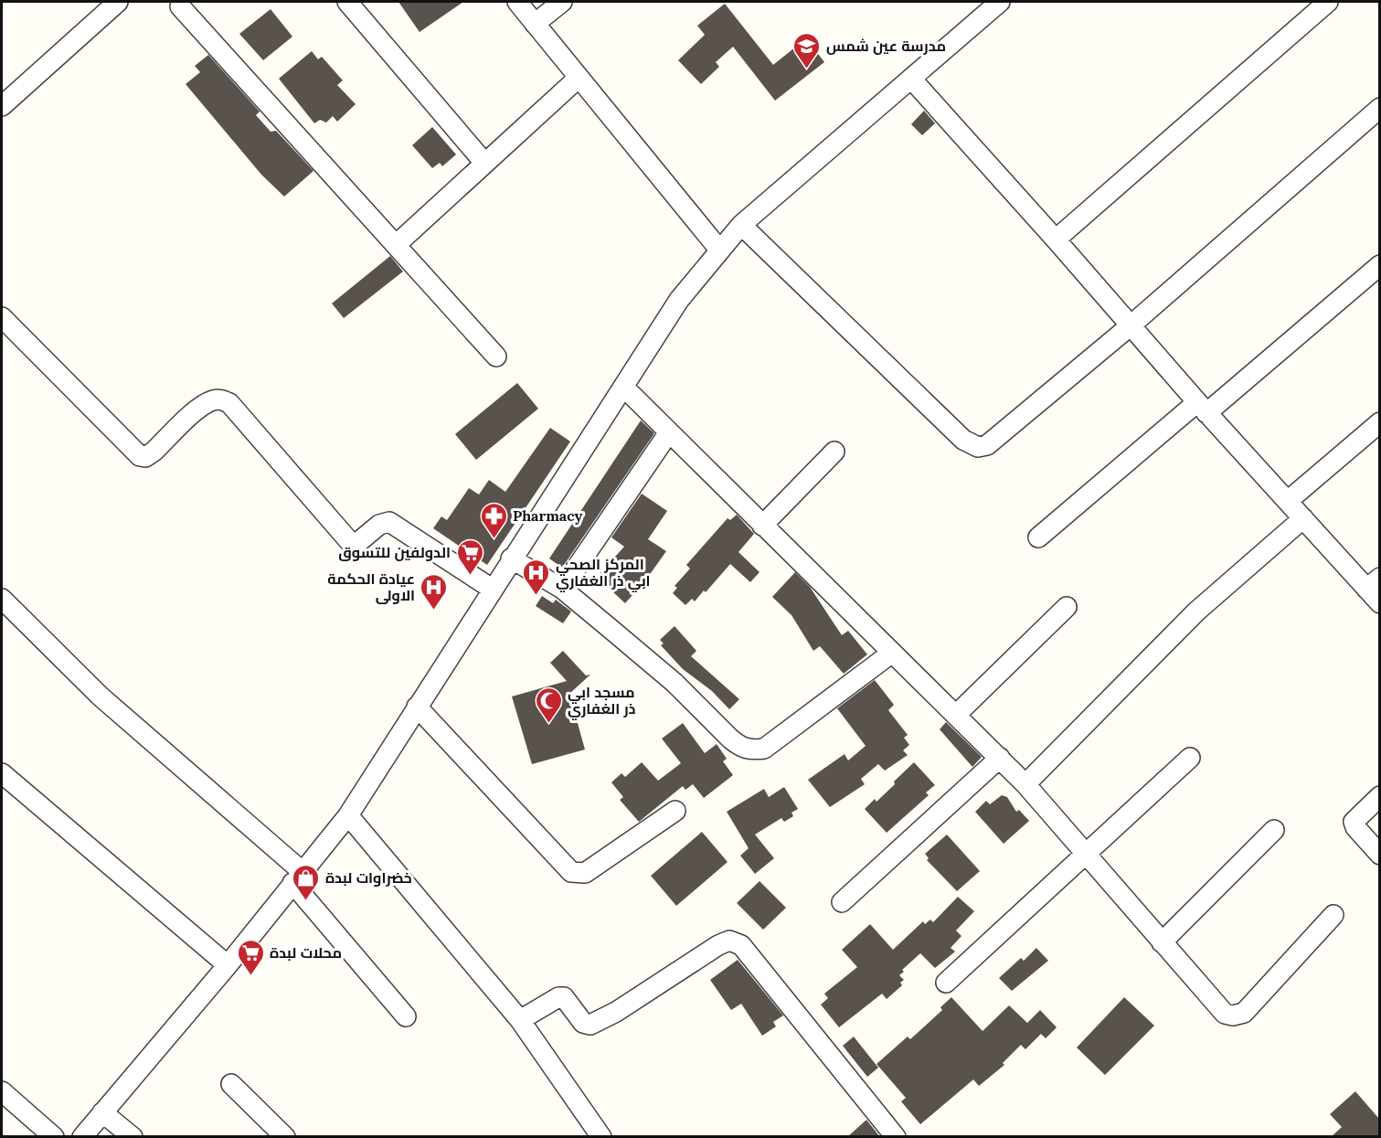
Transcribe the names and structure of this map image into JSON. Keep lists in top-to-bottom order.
{
  "places": {
    "school or university": ["مدرسة عين شمس"],
    "pharmacy": ["Pharmacy"],
    "supermarket": ["الدولفين للتسوق", "محلات لبدة"],
    "hospital": ["المركز الصحي ابي ذر الغفاري", "عيادة الحكمة الاولى"],
    "mosque": ["مسجد ابي ذر الغفاري"],
    "shop": ["خضراوات لبدة"]
  }
}
